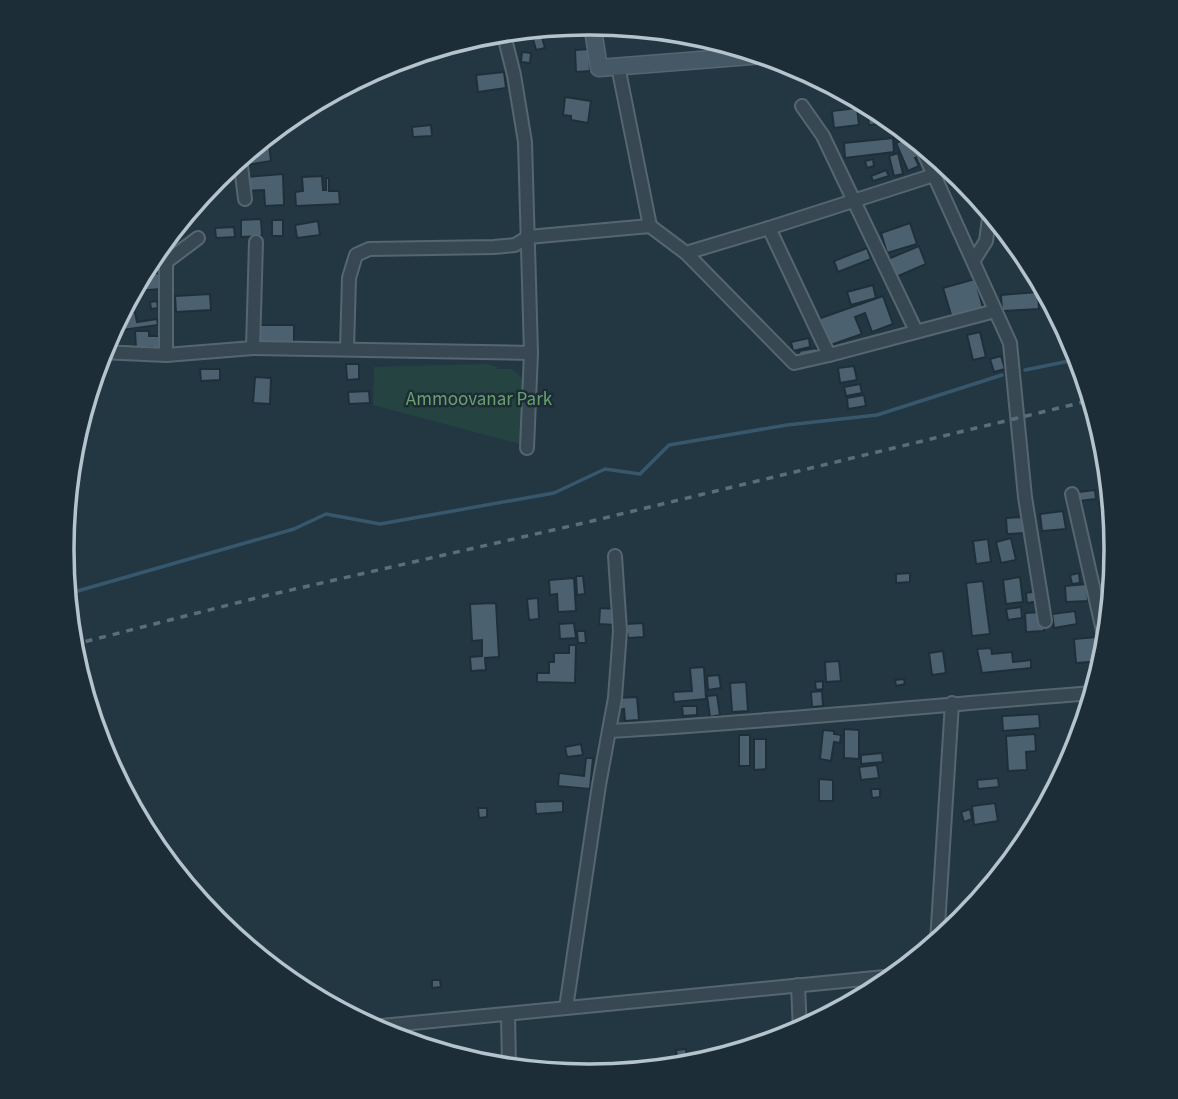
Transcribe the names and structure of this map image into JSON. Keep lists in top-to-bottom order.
{
  "parks": ["Ammoovanar Park"]
}
